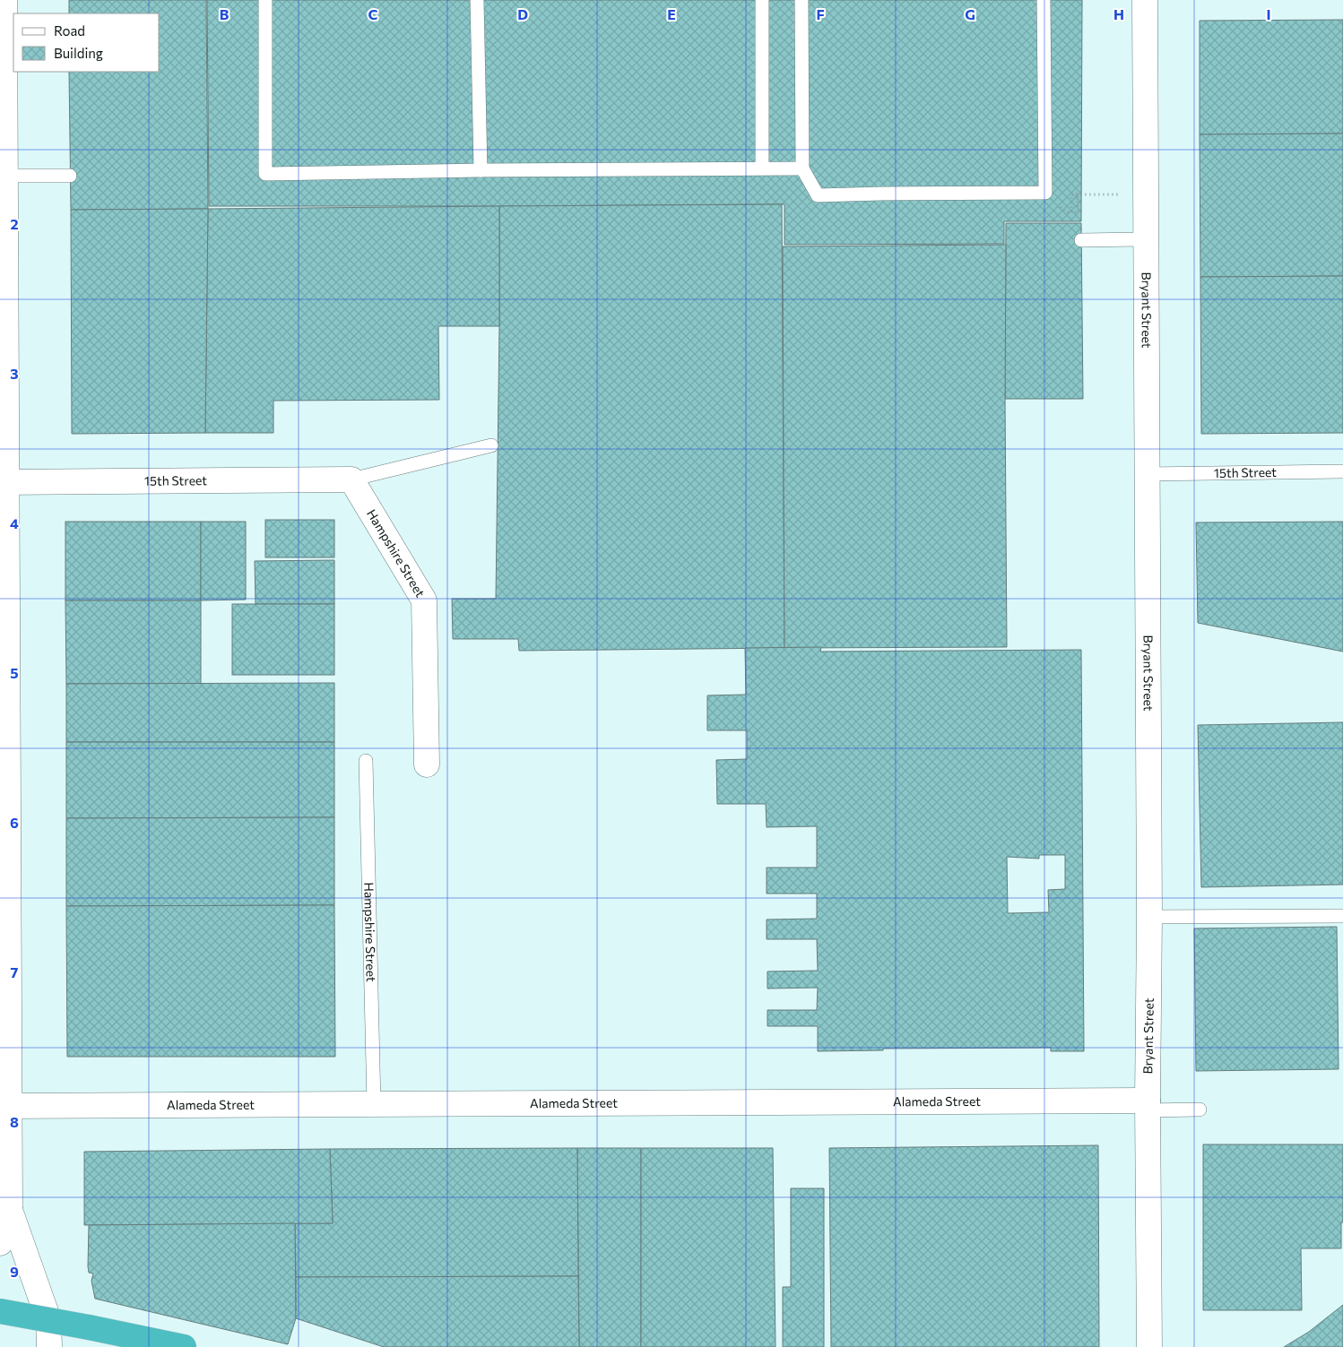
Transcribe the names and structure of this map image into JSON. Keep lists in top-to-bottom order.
{
  "streets": {
    "street": [
      "Bryant Street",
      "15th Street",
      "Hampshire Street",
      "Alameda Street"
    ]
  },
  "crossings": [
    ["Bryant Street", "15th Street"],
    ["Bryant Street", "Alameda Street"],
    ["15th Street", "Hampshire Street"],
    ["Hampshire Street", "Alameda Street"]
  ],
  "legend": ["Road", "Building"],
  "grid": {
    "columns": [
      "B",
      "C",
      "D",
      "E",
      "F",
      "G",
      "H",
      "I"
    ],
    "rows": [
      "2",
      "3",
      "4",
      "5",
      "6",
      "7",
      "8",
      "9"
    ]
  }
}
